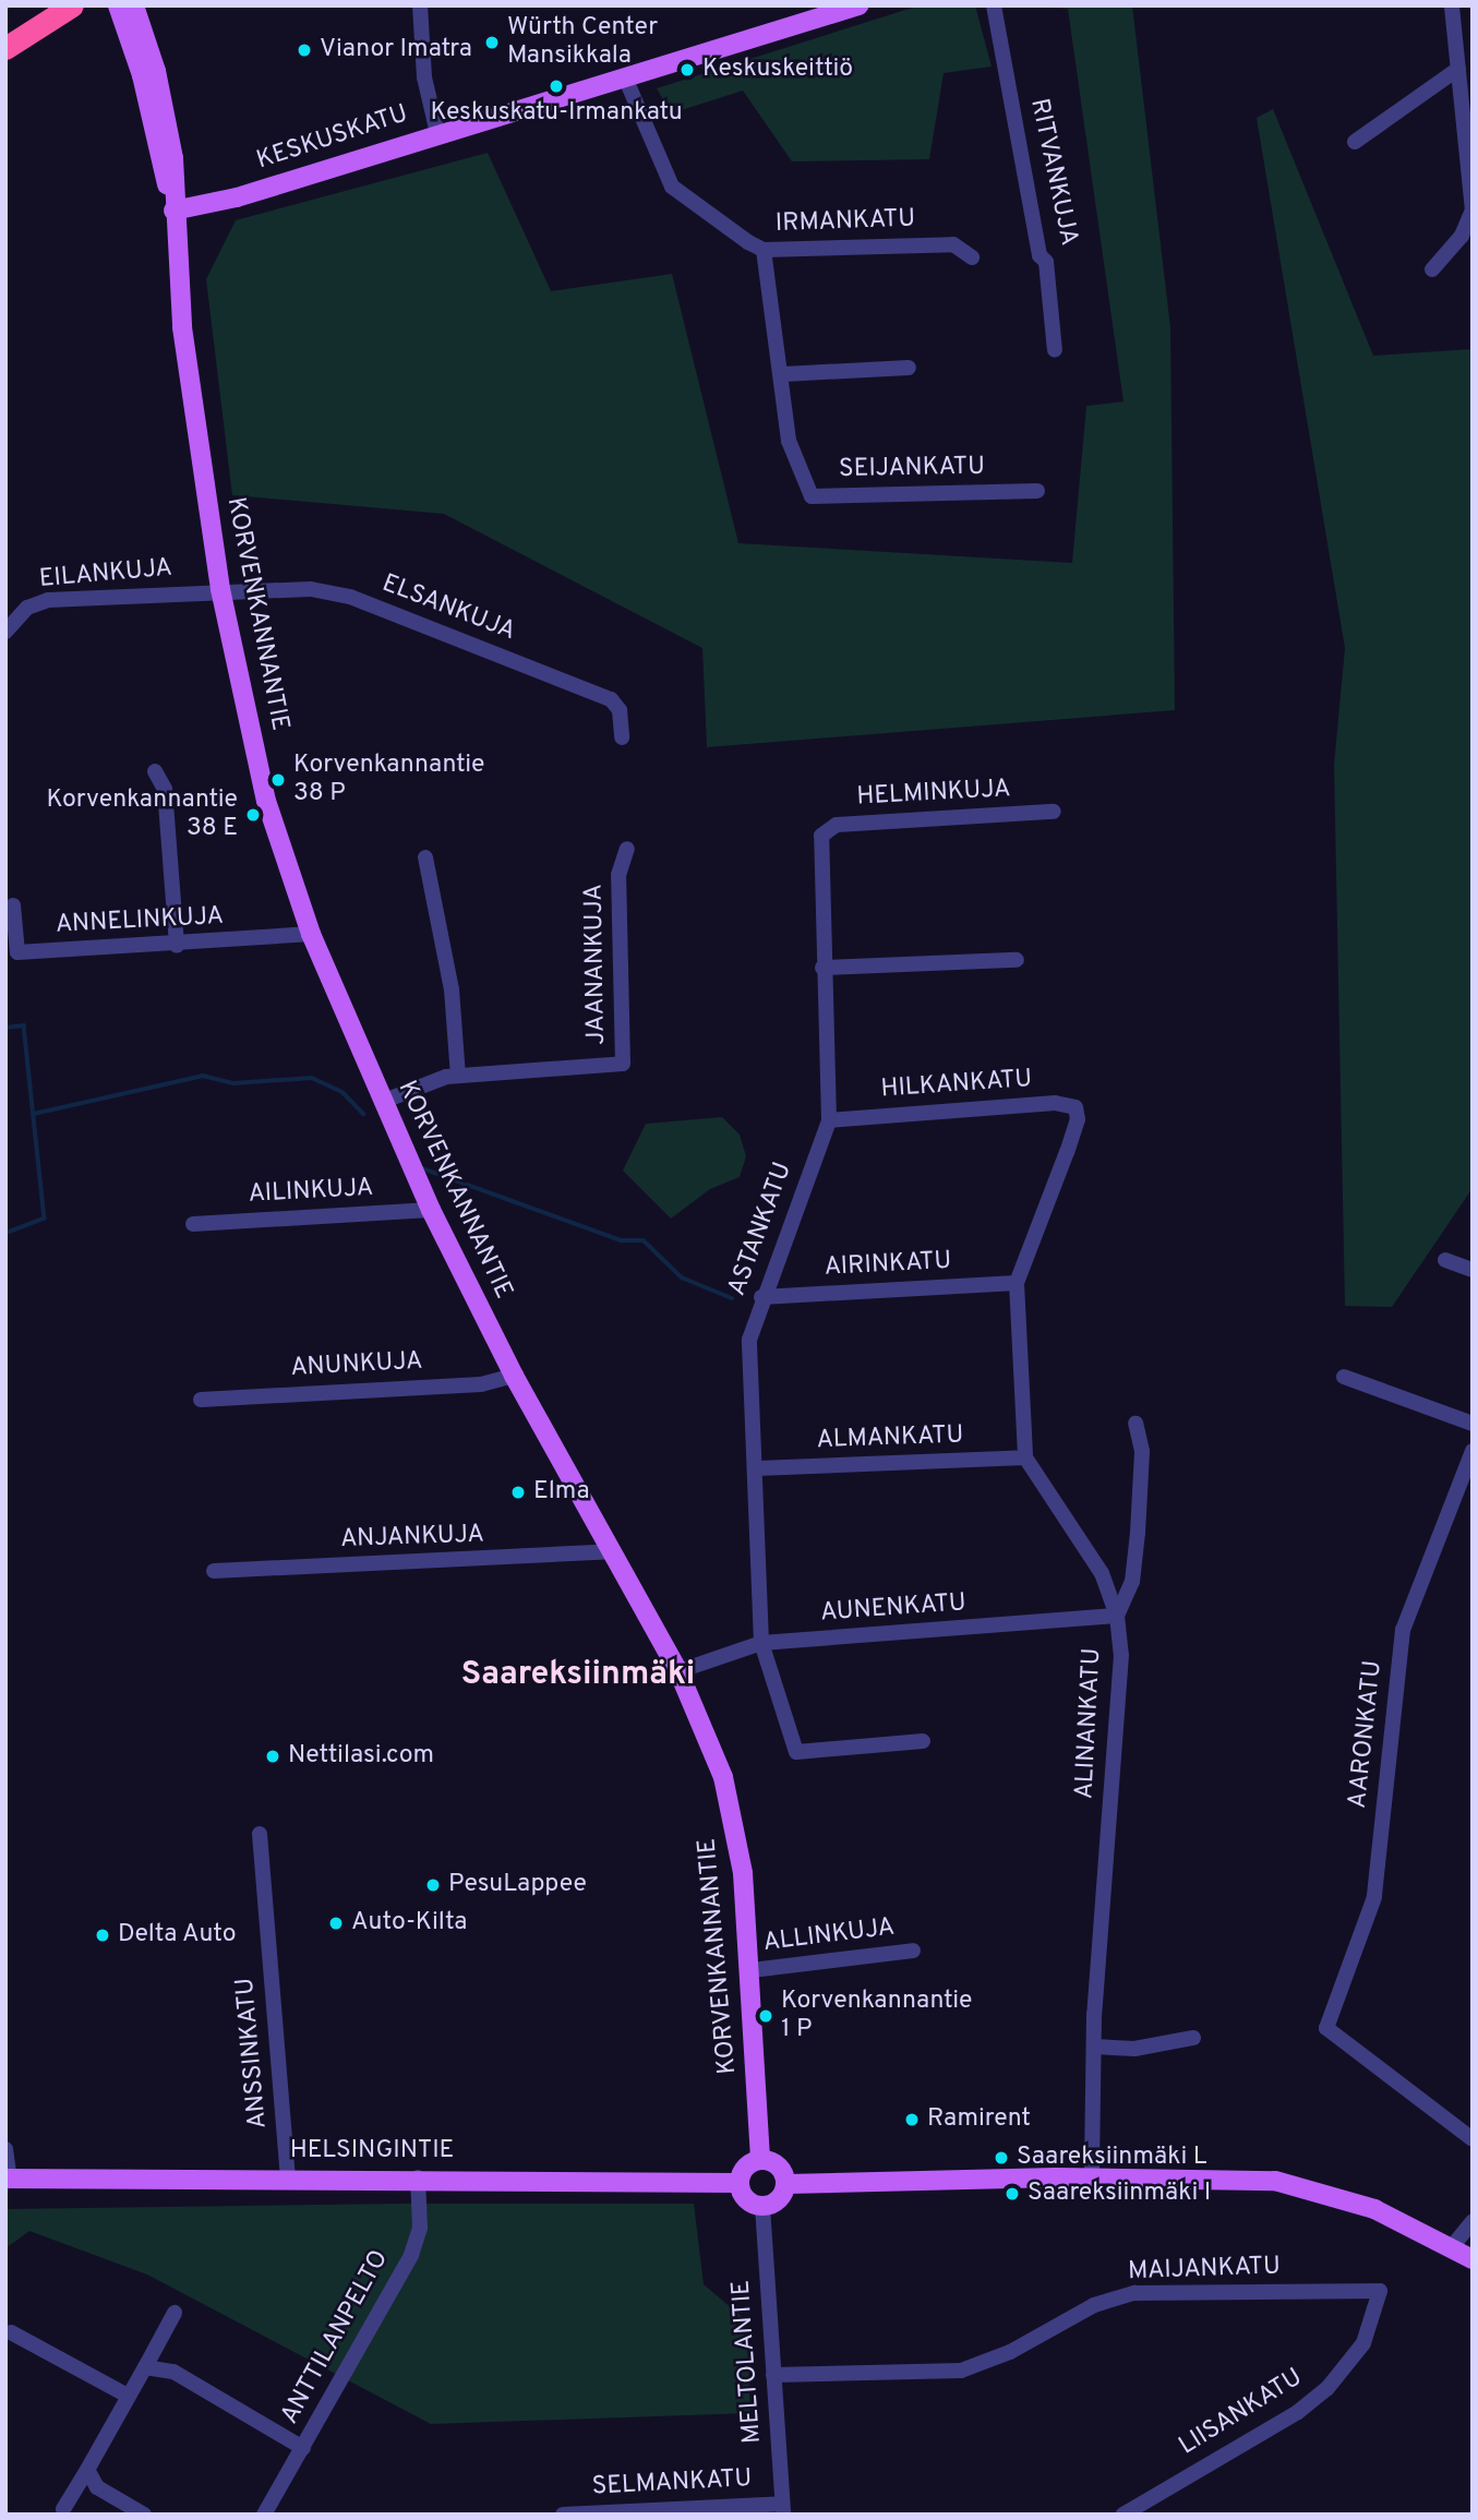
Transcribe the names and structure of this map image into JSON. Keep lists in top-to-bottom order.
{
  "streets": {
    "main road": ["KESKUSKATU", "KORVENKANNANTIE", "HELSINGINTIE"],
    "street": [
      "RITVANKUJA",
      "IRMANKATU",
      "SEIJANKATU",
      "EILANKUJA",
      "ELSANKUJA",
      "HELMINKUJA",
      "ANNELINKUJA",
      "JAANANKUJA",
      "HILKANKATU",
      "AILINKUJA",
      "ASTANKATU",
      "AIRINKATU",
      "ANUNKUJA",
      "ALMANKATU",
      "ANJANKUJA",
      "AUNENKATU",
      "ALINANKATU",
      "AARONKATU",
      "ALLINKUJA",
      "ANSSINKATU",
      "MAIJANKATU",
      "ANTTILANPELTO",
      "MELTOLANTIE",
      "LIISANKATU",
      "SELMANKATU"
    ]
  },
  "crossings": [
    ["KESKUSKATU", "IRMANKATU"],
    ["KESKUSKATU", "KORVENKANNANTIE"],
    ["IRMANKATU", "SEIJANKATU"],
    ["EILANKUJA", "ELSANKUJA"],
    ["EILANKUJA", "KORVENKANNANTIE"],
    ["ELSANKUJA", "KORVENKANNANTIE"],
    ["KORVENKANNANTIE", "ANNELINKUJA"],
    ["KORVENKANNANTIE", "JAANANKUJA"],
    ["KORVENKANNANTIE", "AILINKUJA"],
    ["KORVENKANNANTIE", "ANUNKUJA"],
    ["KORVENKANNANTIE", "ANJANKUJA"],
    ["KORVENKANNANTIE", "AUNENKATU"],
    ["KORVENKANNANTIE", "ALLINKUJA"],
    ["KORVENKANNANTIE", "HELSINGINTIE"],
    ["KORVENKANNANTIE", "MELTOLANTIE"],
    ["HELMINKUJA", "ASTANKATU"],
    ["HILKANKATU", "ASTANKATU"],
    ["HILKANKATU", "AIRINKATU"],
    ["ASTANKATU", "AIRINKATU"],
    ["ASTANKATU", "ALMANKATU"],
    ["ASTANKATU", "AUNENKATU"],
    ["ALMANKATU", "ALINANKATU"],
    ["AUNENKATU", "ALINANKATU"],
    ["ANSSINKATU", "HELSINGINTIE"],
    ["HELSINGINTIE", "ANTTILANPELTO"],
    ["HELSINGINTIE", "MELTOLANTIE"],
    ["MAIJANKATU", "MELTOLANTIE"],
    ["MAIJANKATU", "LIISANKATU"],
    ["MELTOLANTIE", "SELMANKATU"]
  ],
  "districts": ["Saareksiinmäki"],
  "places": [
    "Würth Center Mansikkala",
    "Vianor Imatra",
    "Keskuskeittiö",
    "Keskuskatu-Irmankatu",
    "Korvenkannantie 38 P",
    "Korvenkannantie 38 E",
    "Elma",
    "Nettilasi.com",
    "PesuLappee",
    "Auto-Kilta",
    "Delta Auto",
    "Korvenkannantie 1 P",
    "Ramirent",
    "Saareksiinmäki L",
    "Saareksiinmäki I"
  ]
}
